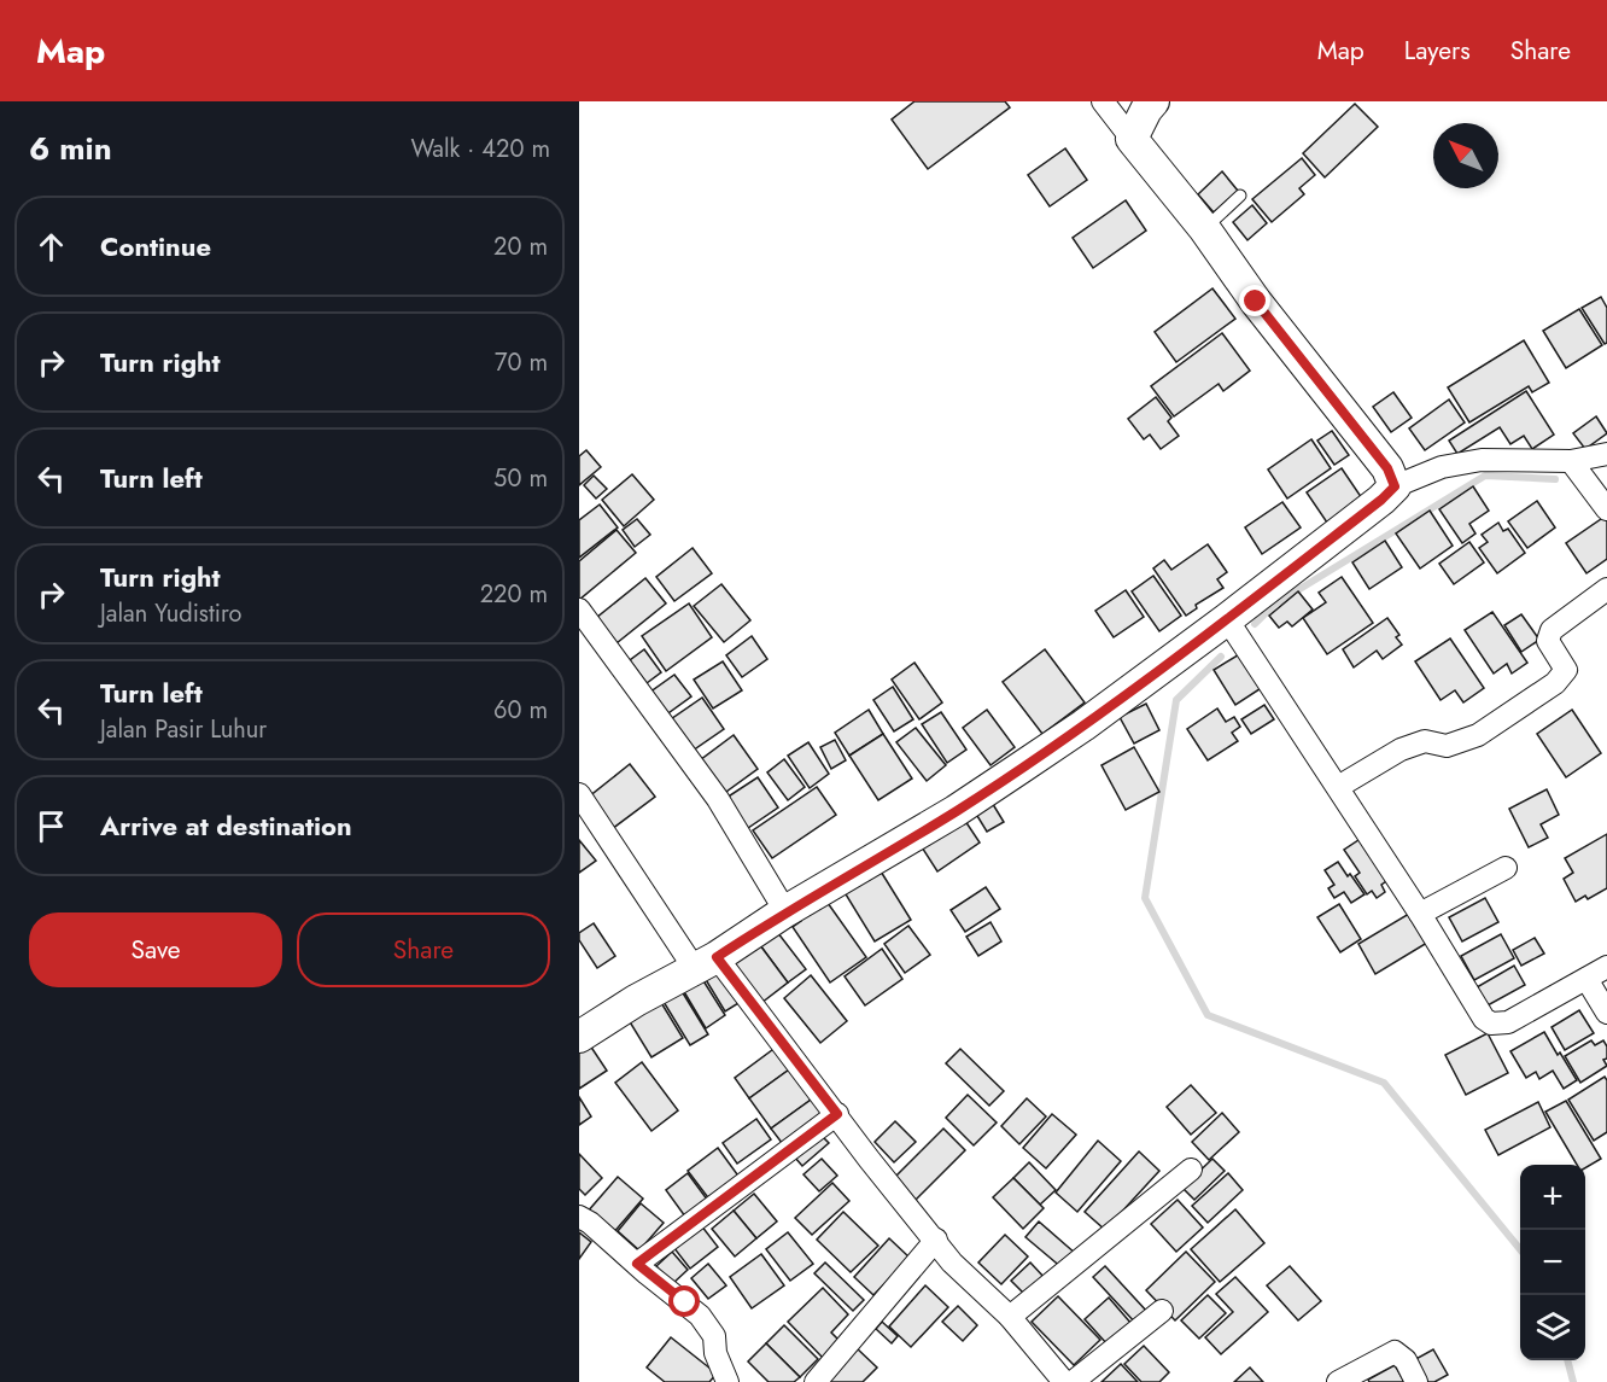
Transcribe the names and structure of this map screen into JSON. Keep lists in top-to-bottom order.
{
  "north": "top left",
  "page": {
    "header": "Map",
    "nav": ["Map", "Layers", "Share"],
    "heading": ["6 min", "Walk · 420 m"],
    "list": [
      ["Continue", "20 m"],
      ["Turn right", "70 m"],
      ["Turn left", "50 m"],
      ["Turn right", "Jalan Yudistiro", "220 m"],
      ["Turn left", "Jalan Pasir Luhur", "60 m"],
      "Arrive at destination"
    ],
    "buttons": ["Save", "Share"],
    "map_buttons": ["+", "−"]
  }
}
